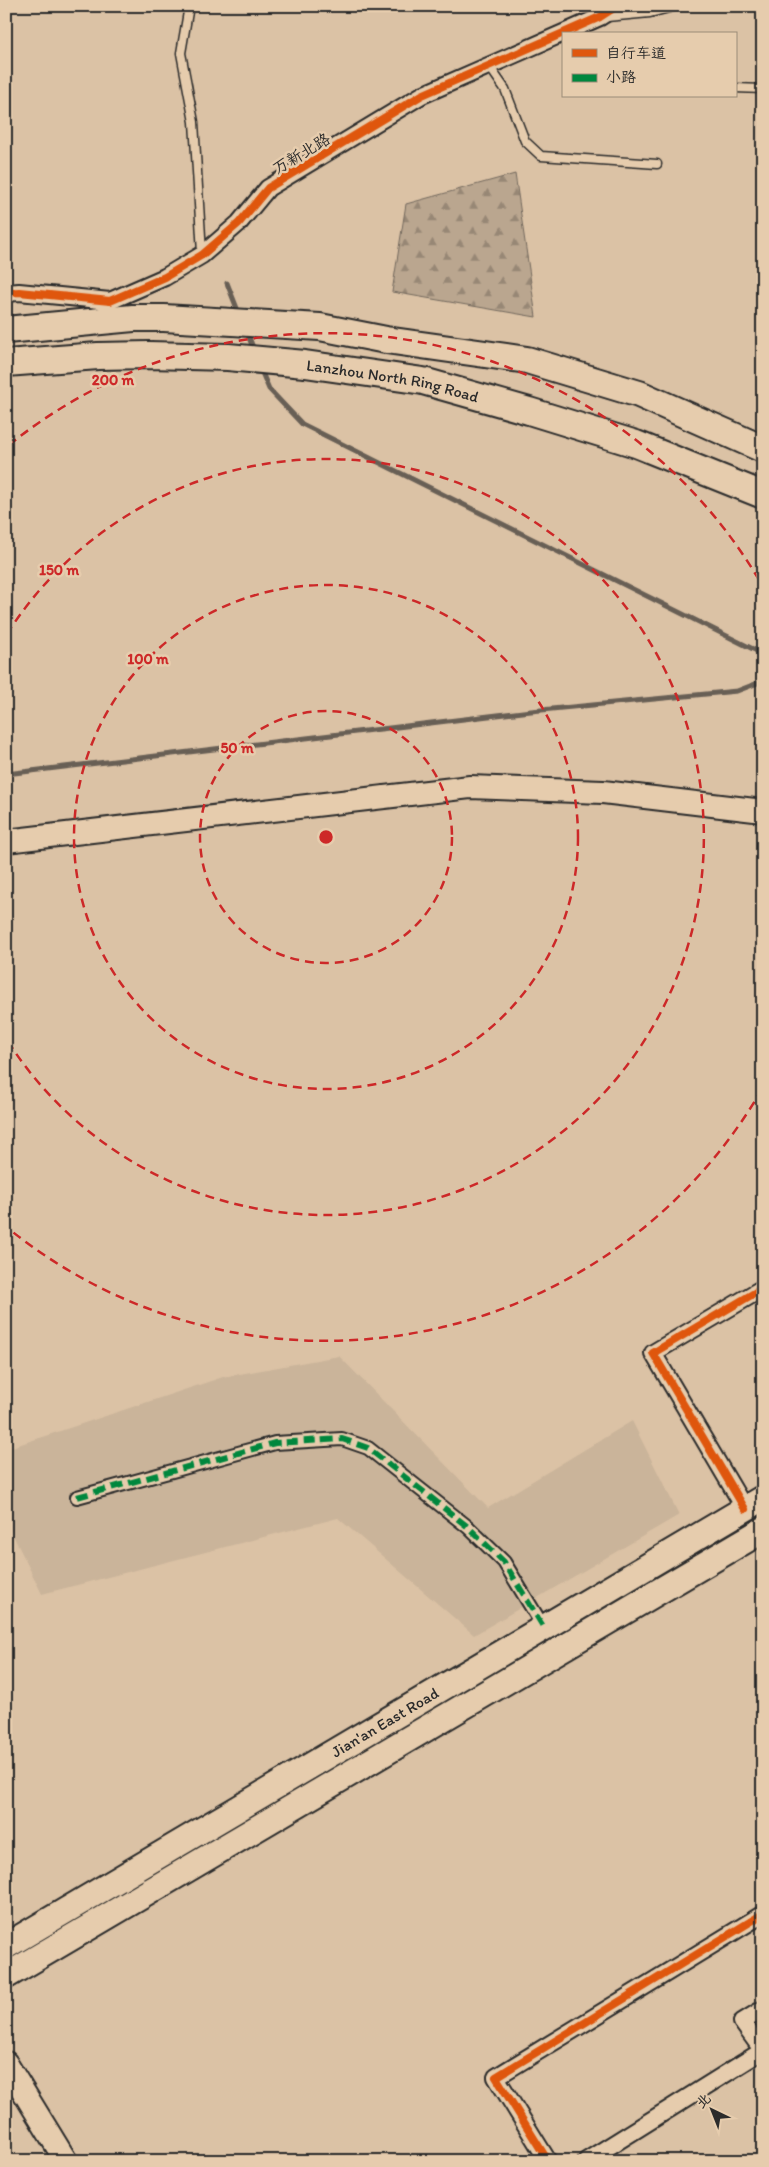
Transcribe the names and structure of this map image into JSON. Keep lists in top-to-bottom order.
{
  "streets": {
    "highway": ["Lanzhou North Ring Road"],
    "main road": ["Jian'an East Road"],
    "street": ["万新北路"]
  },
  "legend": ["自行车道", "小路"],
  "north": "top left",
  "rings": [
    "200 m",
    "150 m",
    "100 m",
    "50 m"
  ]
}
